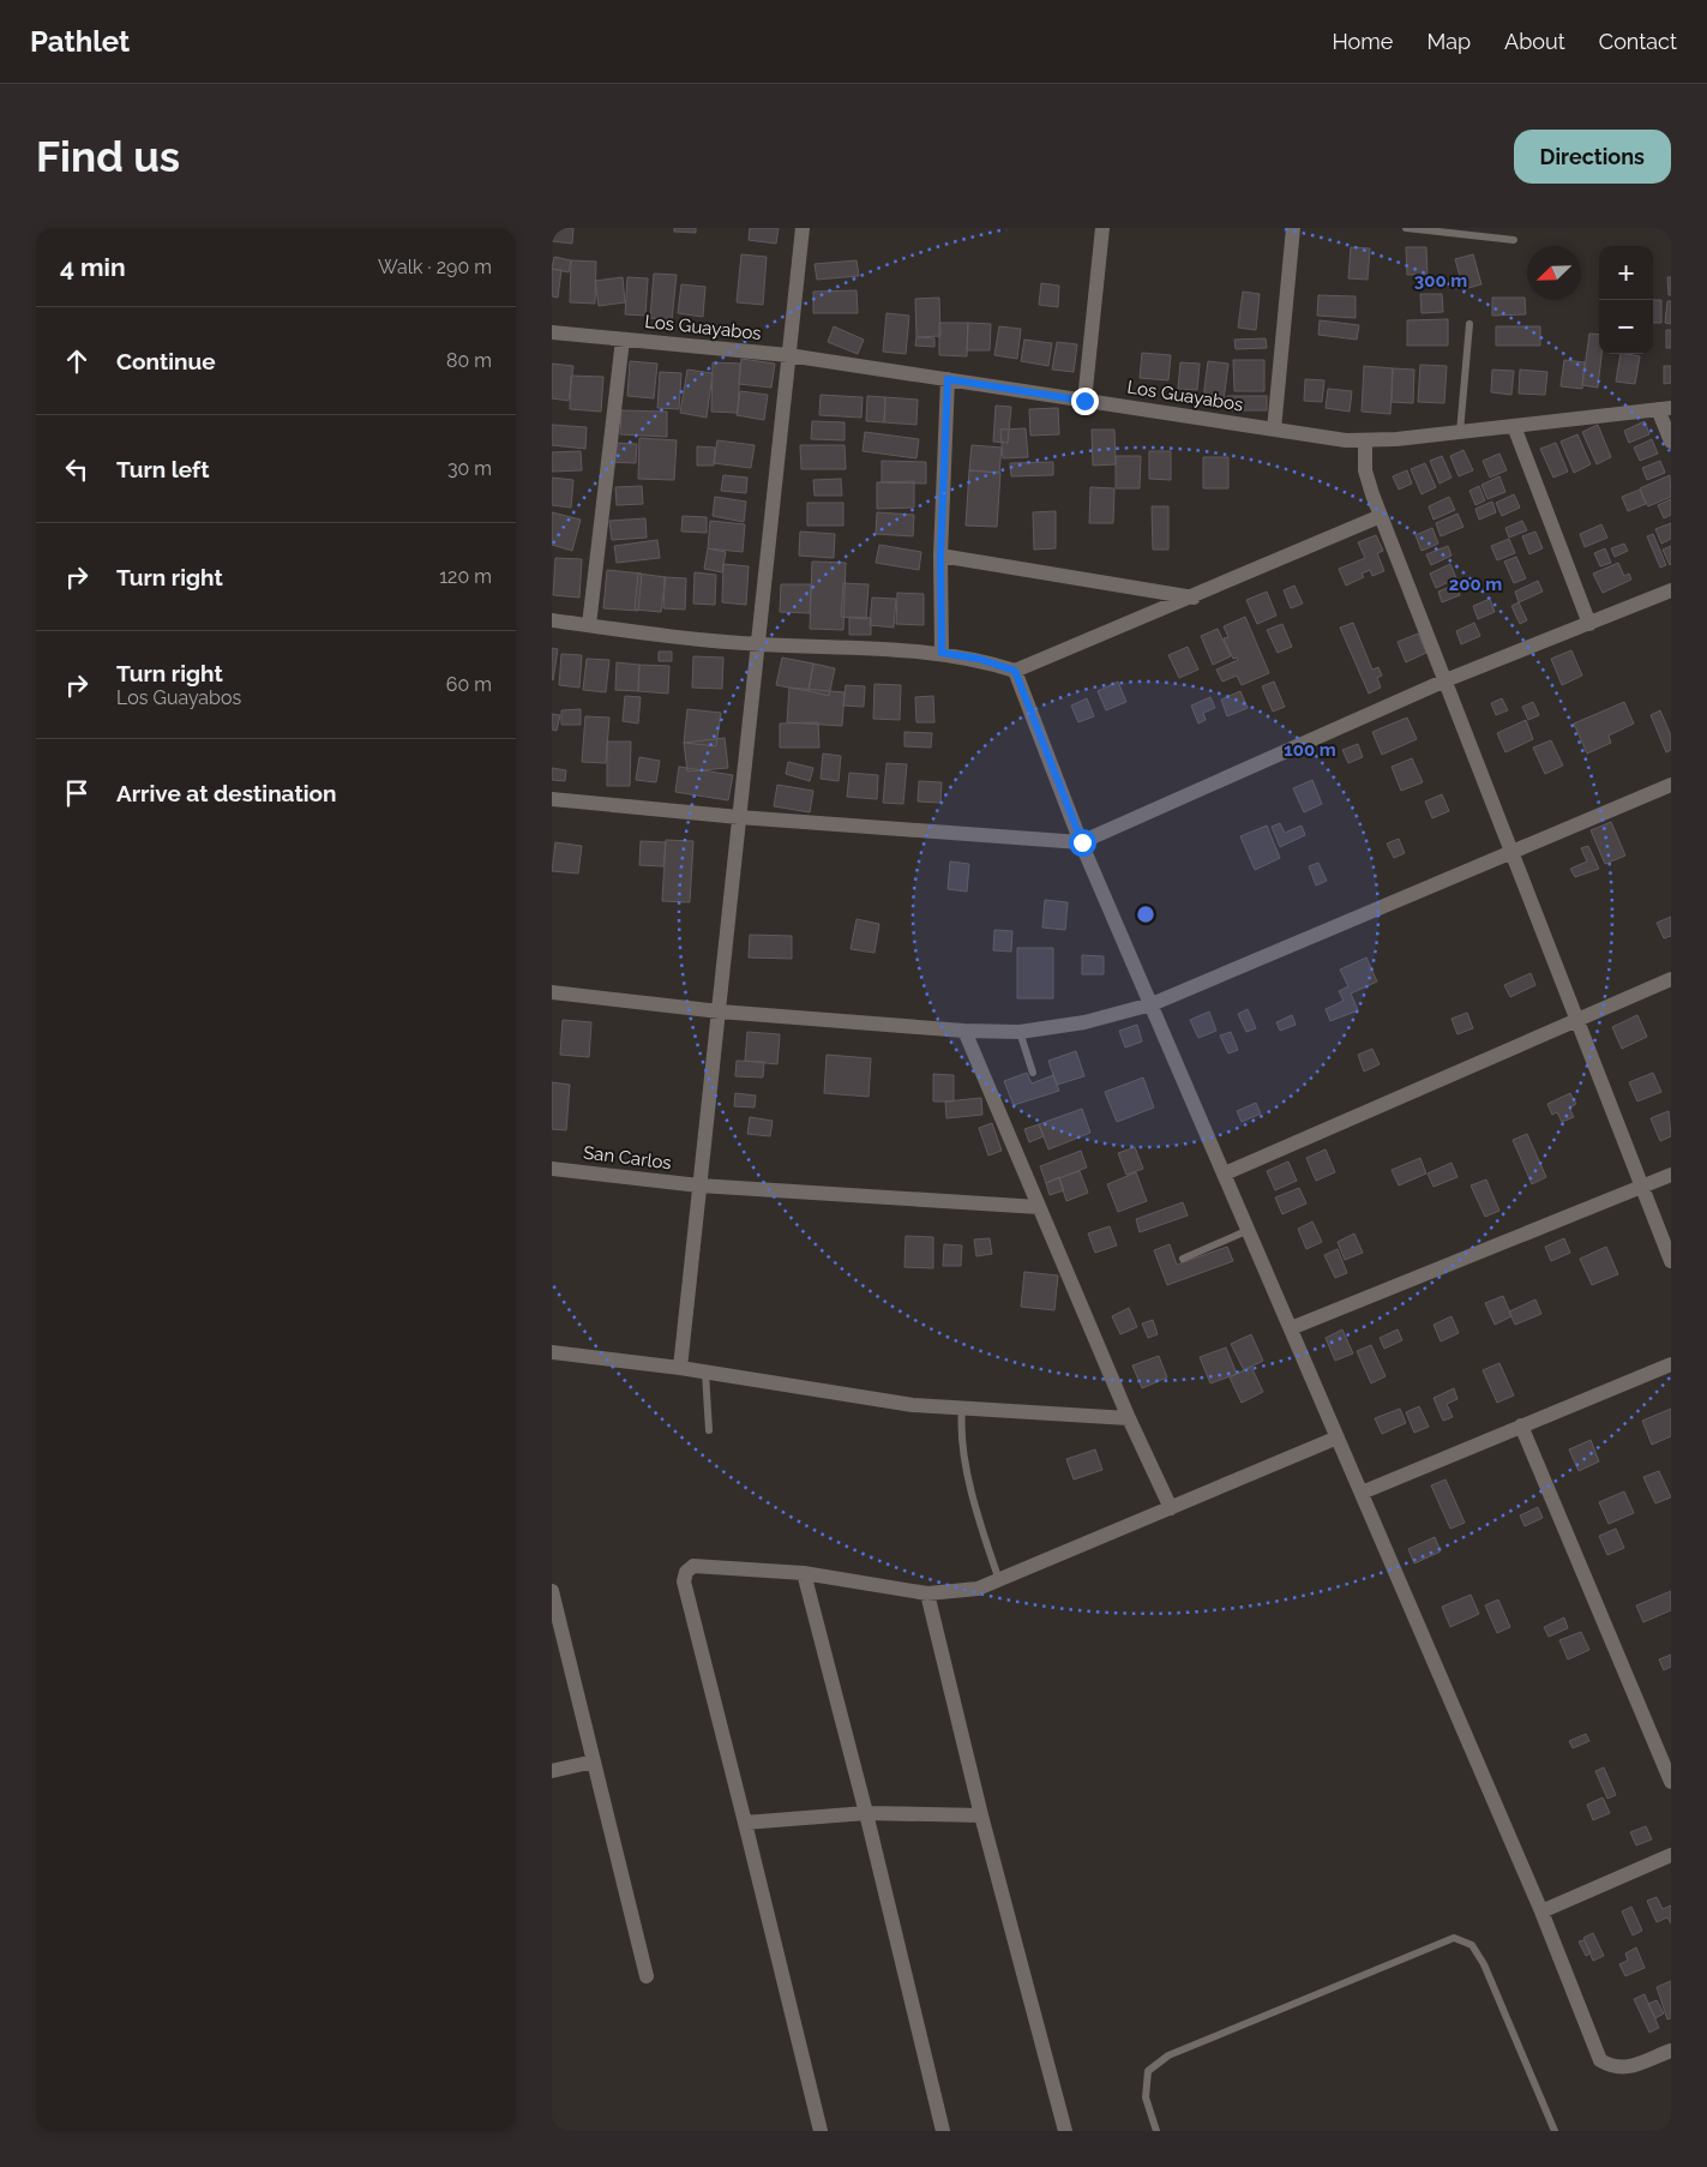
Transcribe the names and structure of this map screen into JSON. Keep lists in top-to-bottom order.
{
  "streets": {
    "street": ["Los Guayabos", "San Carlos"]
  },
  "north": "bottom left",
  "page": {
    "header": "Pathlet",
    "nav": [
      "Home",
      "Map",
      "About",
      "Contact"
    ],
    "buttons": "Directions",
    "title": "Find us",
    "heading": ["4 min", "Walk · 290 m"],
    "map_buttons": ["+", "−"],
    "list": [
      ["Continue", "80 m"],
      ["Turn left", "30 m"],
      ["Turn right", "120 m"],
      ["Turn right", "Los Guayabos", "60 m"],
      "Arrive at destination"
    ]
  },
  "rings": ["300 m", "200 m", "100 m"]
}
